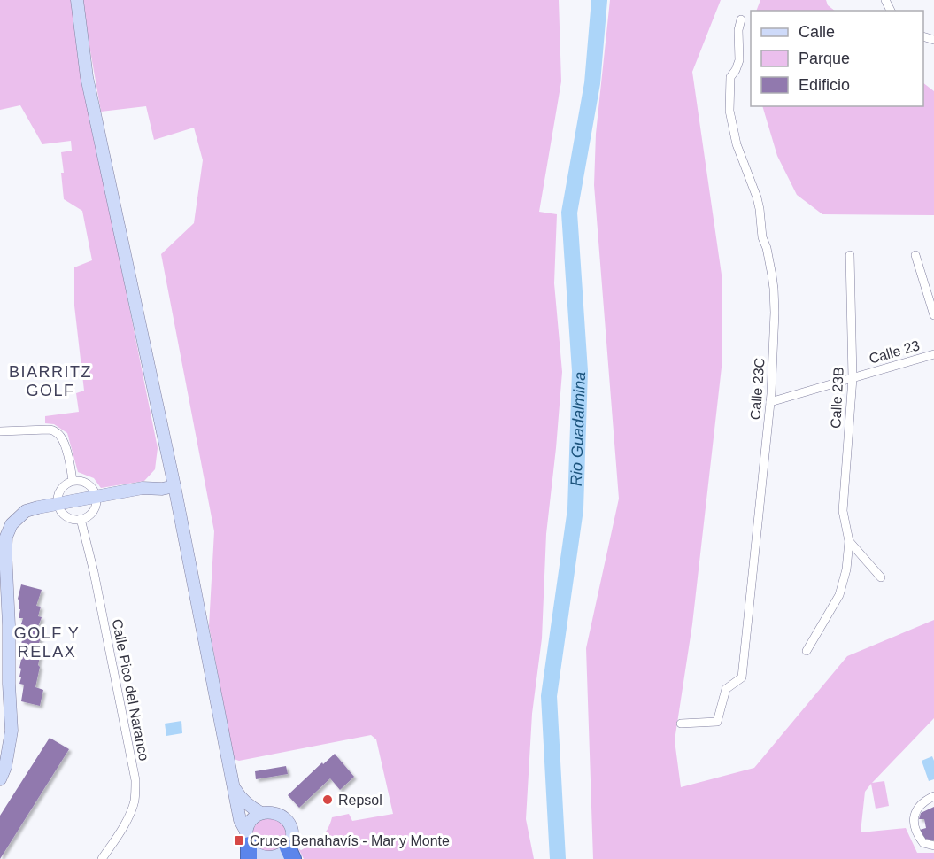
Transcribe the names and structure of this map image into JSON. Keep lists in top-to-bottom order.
{
  "streets": {
    "street": [
      "Calle 23",
      "Calle 23C",
      "Calle 23B",
      "Calle Pico del Naranco"
    ]
  },
  "crossings": [
    ["Calle 23", "Calle 23C"],
    ["Calle 23", "Calle 23B"]
  ],
  "districts": ["BIARRITZ GOLF", "GOLF Y RELAX"],
  "water": ["Rio Guadalmina"],
  "places": {
    "other": ["Repsol"],
    "transit": ["Cruce Benahavís - Mar y Monte"]
  },
  "legend": ["Calle", "Parque", "Edificio"]
}
